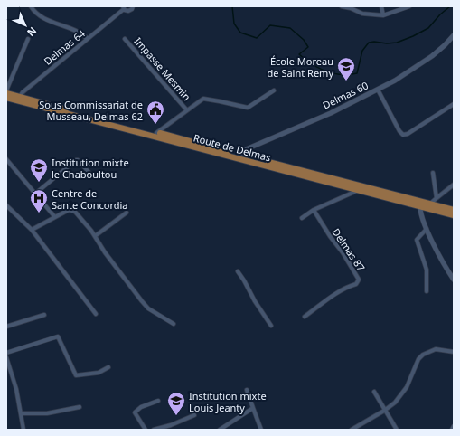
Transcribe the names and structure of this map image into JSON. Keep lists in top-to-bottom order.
{
  "streets": {
    "main road": ["Route de Delmas"],
    "street": [
      "Delmas 64",
      "Impasse Mesmin",
      "Delmas 60",
      "Delmas 87"
    ]
  },
  "crossings": [
    ["Delmas 64", "Route de Delmas"],
    ["Delmas 60", "Route de Delmas"]
  ],
  "places": {
    "school or university": ["École Moreau de Saint Remy", "Institution mixte le Chaboultou", "Institution mixte Louis Jeanty"],
    "public building": ["Sous Commissariat de Musseau, Delmas 62"],
    "hospital": ["Centre de Sante Concordia"]
  },
  "north": "bottom right"
}
